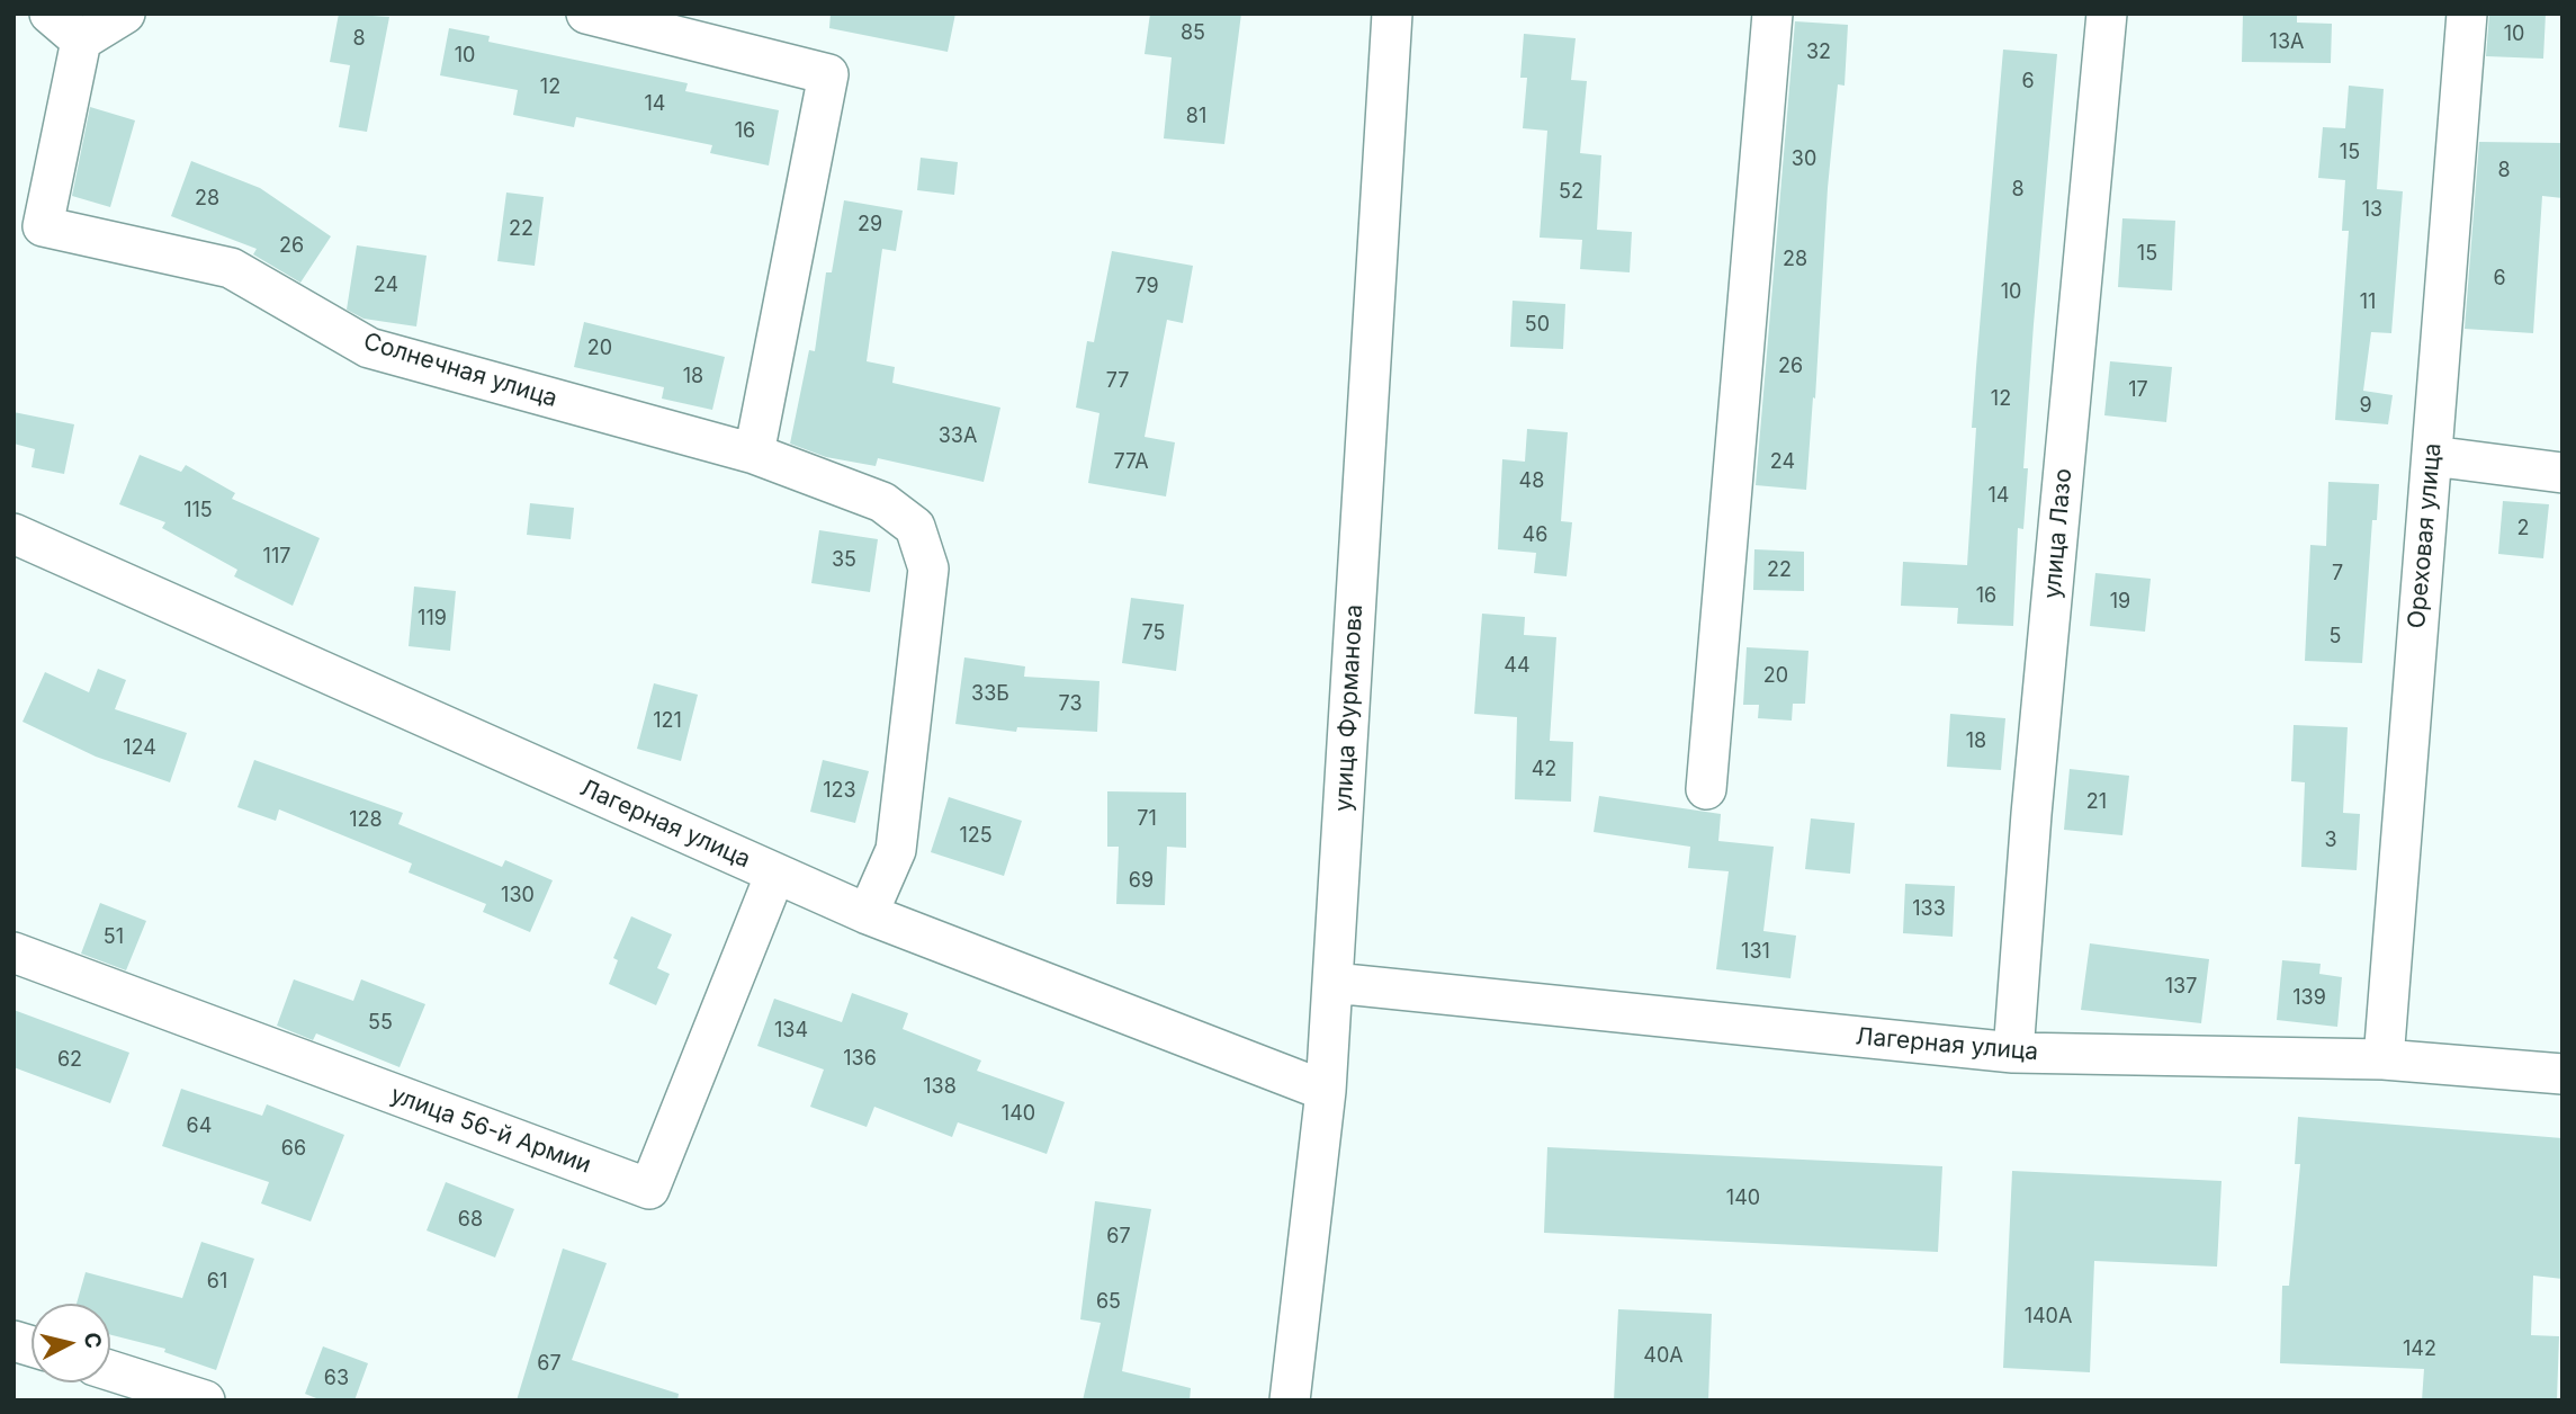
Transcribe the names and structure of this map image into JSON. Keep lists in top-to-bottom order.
{
  "streets": {
    "street": [
      "Солнечная улица",
      "улица Лазо",
      "Ореховая улица",
      "улица Фурманова",
      "Лагерная улица",
      "улица 56-й Армии"
    ]
  },
  "crossings": [
    ["Солнечная улица", "Лагерная улица"],
    ["улица Лазо", "Лагерная улица"],
    ["Ореховая улица", "Лагерная улица"],
    ["улица Фурманова", "Лагерная улица"],
    ["Лагерная улица", "улица 56-й Армии"]
  ],
  "house_numbers": [
    "85",
    "10",
    "8",
    "13А",
    "32",
    "10",
    "6",
    "12",
    "14",
    "81",
    "16",
    "15",
    "30",
    "8",
    "8",
    "52",
    "28",
    "13",
    "29",
    "22",
    "26",
    "15",
    "28",
    "6",
    "24",
    "79",
    "10",
    "11",
    "50",
    "20",
    "26",
    "18",
    "77",
    "17",
    "12",
    "9",
    "33А",
    "77А",
    "24",
    "48",
    "14",
    "115",
    "2",
    "46",
    "117",
    "35",
    "22",
    "7",
    "16",
    "19",
    "119",
    "75",
    "5",
    "44",
    "20",
    "33Б",
    "73",
    "121",
    "18",
    "124",
    "42",
    "123",
    "21",
    "71",
    "128",
    "125",
    "3",
    "69",
    "130",
    "133",
    "51",
    "131",
    "137",
    "139",
    "55",
    "134",
    "136",
    "62",
    "138",
    "140",
    "64",
    "66",
    "140",
    "68",
    "67",
    "61",
    "65",
    "140А",
    "142",
    "40А",
    "67",
    "63"
  ],
  "north": "right"
}
